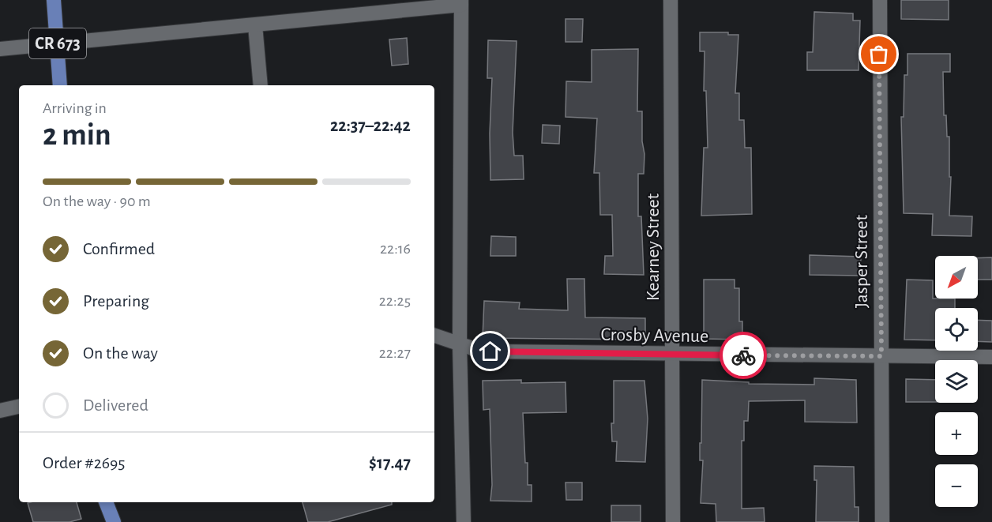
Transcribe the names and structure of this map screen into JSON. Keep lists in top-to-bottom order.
{
  "streets": {
    "main road": ["CR 673"],
    "street": ["Kearney Street", "Jasper Street", "Crosby Avenue"]
  },
  "crossings": [
    ["Kearney Street", "Crosby Avenue"],
    ["Jasper Street", "Crosby Avenue"]
  ],
  "north": "bottom left",
  "page": {
    "heading": ["2 min", "Arriving in", "22:37–22:42"],
    "panel": ["Order #2695", "$17.47"],
    "bar": "On the way · 90 m",
    "list": [
      ["Confirmed", "22:16"],
      ["Preparing", "22:25"],
      ["On the way", "22:27"],
      "Delivered"
    ],
    "map_buttons": ["+", "−"]
  }
}
